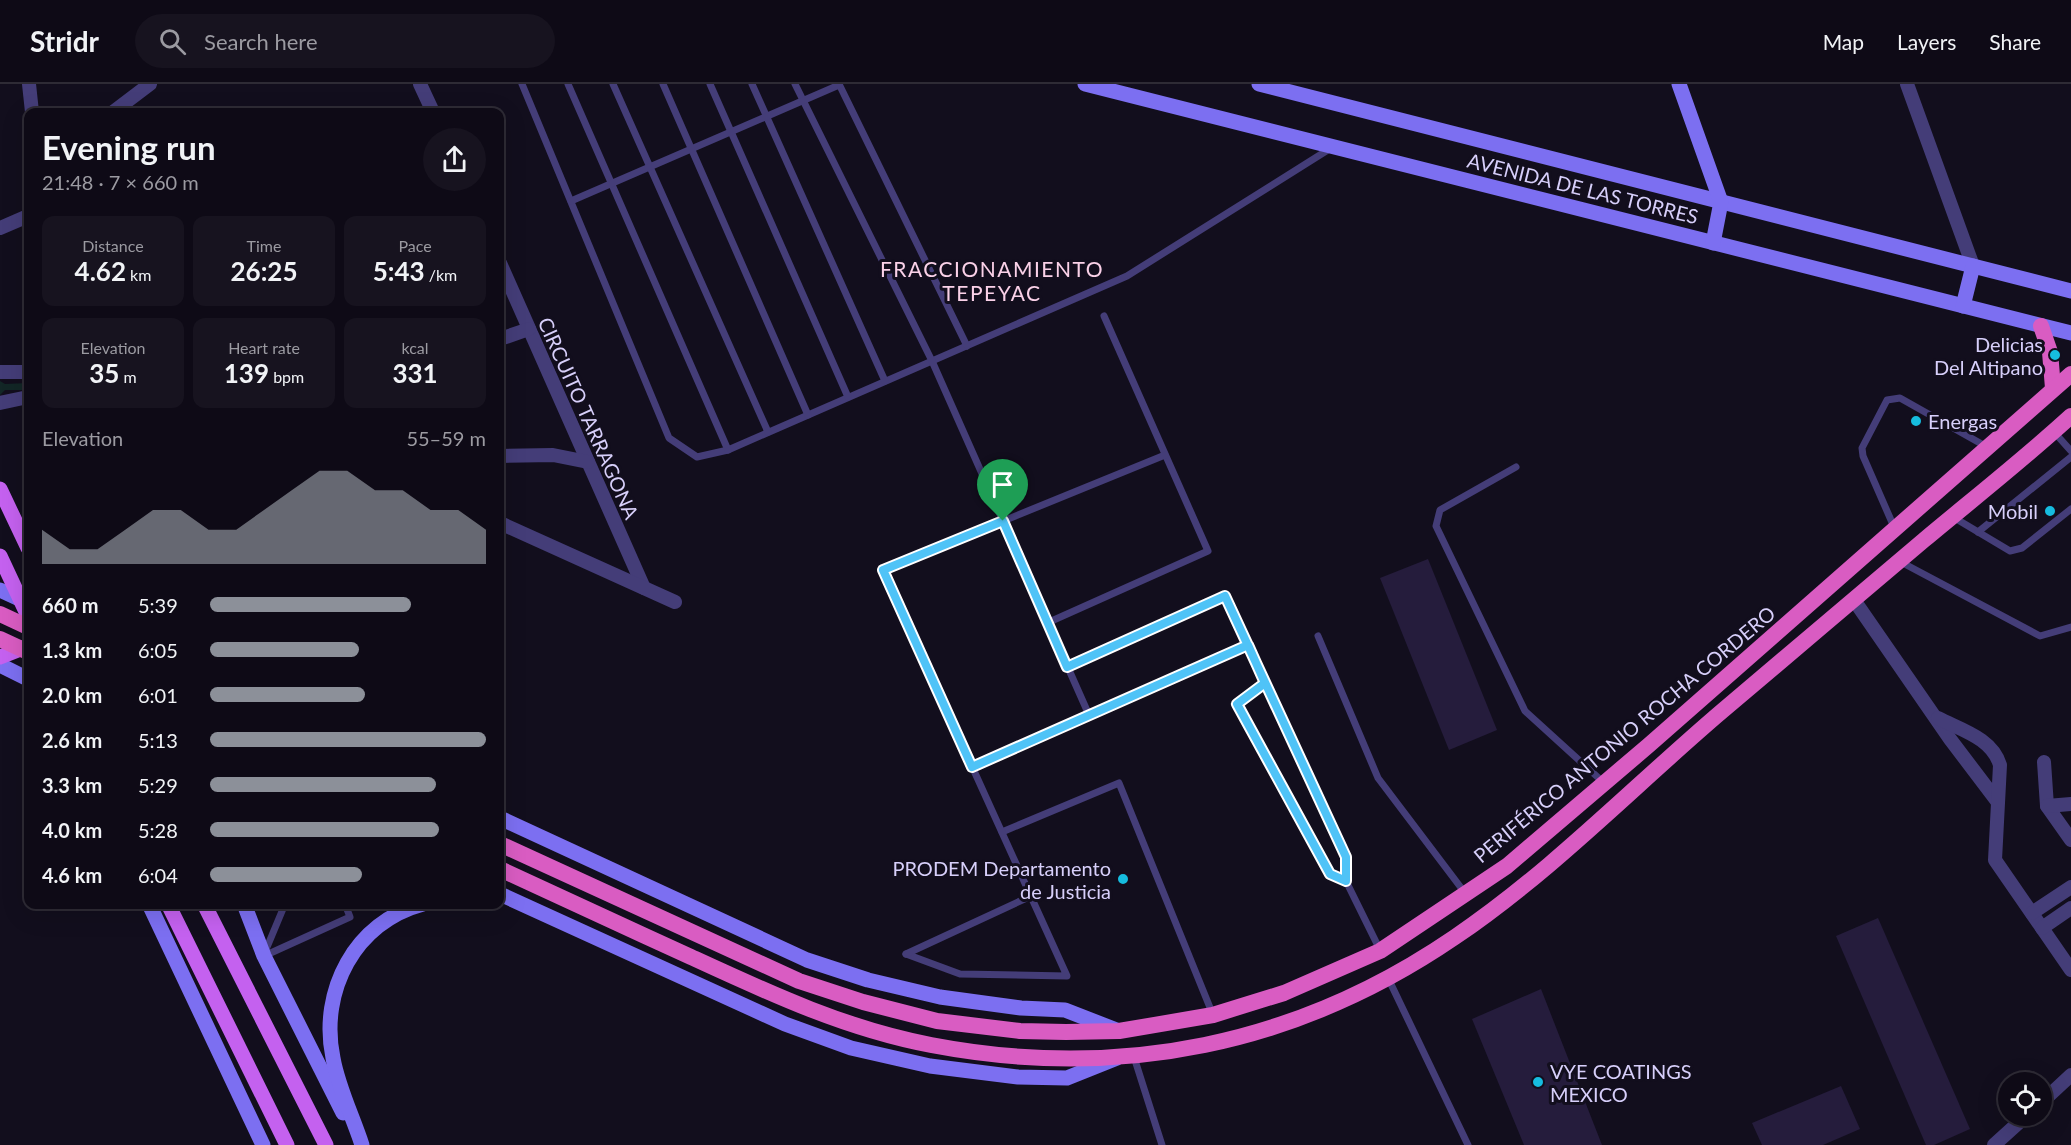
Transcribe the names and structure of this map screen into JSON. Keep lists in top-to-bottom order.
{
  "streets": {
    "highway": ["PERIFÉRICO ANTONIO ROCHA CORDERO"],
    "main road": ["AVENIDA DE LAS TORRES"],
    "street": ["CIRCUITO TARRAGONA"]
  },
  "districts": ["FRACCIONAMIENTO TEPEYAC"],
  "places": [
    "Delicias Del Altipano",
    "Energas",
    "Mobil",
    "PRODEM Departamento de Justicia",
    "VYE COATINGS MEXICO"
  ],
  "page": {
    "header": "Stridr",
    "search": "Search here",
    "nav": ["Map", "Layers", "Share"],
    "heading": ["Evening run", "21:48 · 7 × 660 m"],
    "stats": [
      ["Distance", "4.62 km"],
      ["Time", "26:25"],
      ["Pace", "5:43 /km"],
      ["Elevation", "35 m"],
      ["Heart rate", "139 bpm"],
      ["kcal", "331"]
    ],
    "chart": ["Elevation", "55–59 m"],
    "list": [
      {
        "name": "660 m",
        "note": "5:39"
      },
      {
        "name": "1.3 km",
        "note": "6:05"
      },
      {
        "name": "2.0 km",
        "note": "6:01"
      },
      {
        "name": "2.6 km",
        "note": "5:13"
      },
      {
        "name": "3.3 km",
        "note": "5:29"
      },
      {
        "name": "4.0 km",
        "note": "5:28"
      },
      {
        "name": "4.6 km",
        "note": "6:04"
      }
    ]
  }
}
